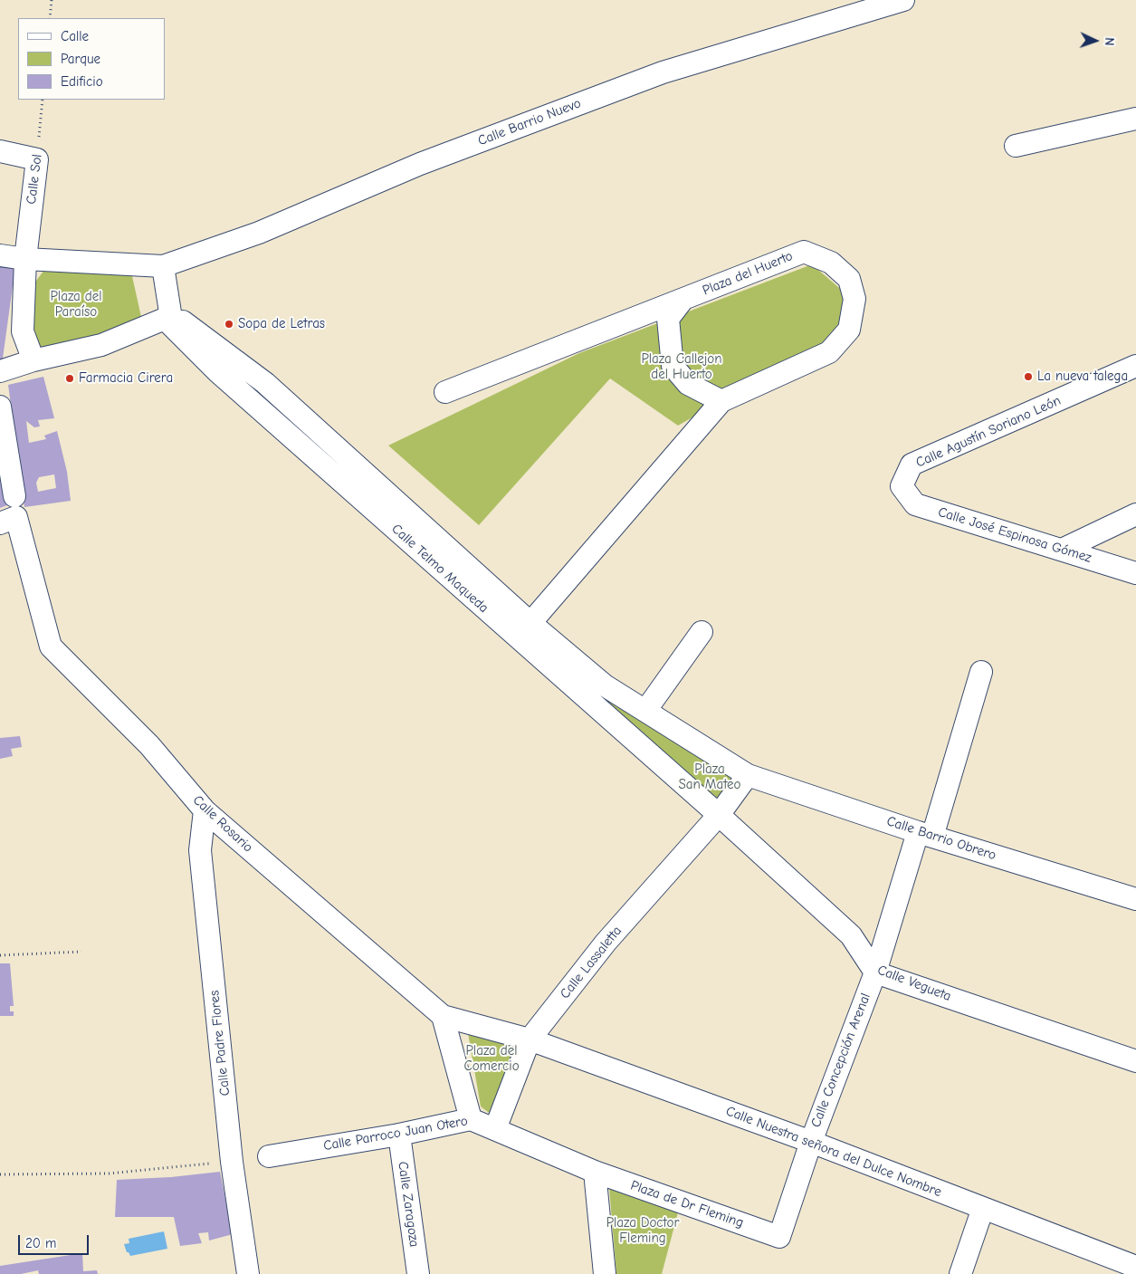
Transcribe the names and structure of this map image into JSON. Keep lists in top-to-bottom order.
{
  "streets": {
    "street": [
      "Calle Barrio Nuevo",
      "Calle Sol",
      "Plaza del Huerto",
      "Calle Agustín Soriano León",
      "Calle José Espinosa Gómez",
      "Calle Telmo Maqueda",
      "Calle Rosario",
      "Calle Barrio Obrero",
      "Calle Lassaletta",
      "Calle Vegueta",
      "Calle Padre Flores",
      "Calle Concepción Arenal",
      "Calle Parroco Juan Otero",
      "Calle Nuestra señora del Dulce Nombre",
      "Calle Zaragoza",
      "Plaza de Dr Fleming"
    ]
  },
  "crossings": [
    ["Plaza del Huerto", "Calle Telmo Maqueda"],
    ["Calle Agustín Soriano León", "Calle José Espinosa Gómez"],
    ["Calle Telmo Maqueda", "Calle Barrio Obrero"],
    ["Calle Telmo Maqueda", "Calle Lassaletta"],
    ["Calle Telmo Maqueda", "Calle Vegueta"],
    ["Calle Rosario", "Calle Lassaletta"],
    ["Calle Rosario", "Calle Padre Flores"],
    ["Calle Rosario", "Calle Nuestra señora del Dulce Nombre"],
    ["Calle Barrio Obrero", "Calle Lassaletta"],
    ["Calle Barrio Obrero", "Calle Concepción Arenal"],
    ["Calle Lassaletta", "Calle Vegueta"],
    ["Calle Lassaletta", "Calle Parroco Juan Otero"],
    ["Calle Lassaletta", "Calle Nuestra señora del Dulce Nombre"],
    ["Calle Vegueta", "Calle Concepción Arenal"],
    ["Calle Concepción Arenal", "Calle Nuestra señora del Dulce Nombre"],
    ["Calle Concepción Arenal", "Plaza de Dr Fleming"],
    ["Calle Parroco Juan Otero", "Calle Zaragoza"],
    ["Calle Parroco Juan Otero", "Plaza de Dr Fleming"]
  ],
  "parks": [
    "Plaza del Paraíso",
    "Plaza Callejon del Huerto",
    "Plaza San Mateo",
    "Plaza del Comercio",
    "Plaza Doctor Fleming"
  ],
  "places": ["Sopa de Letras", "La nueva talega", "Farmacia Cirera"],
  "legend": ["Calle", "Parque", "Edificio"],
  "scale_bar": "20 m",
  "north": "right"
}
